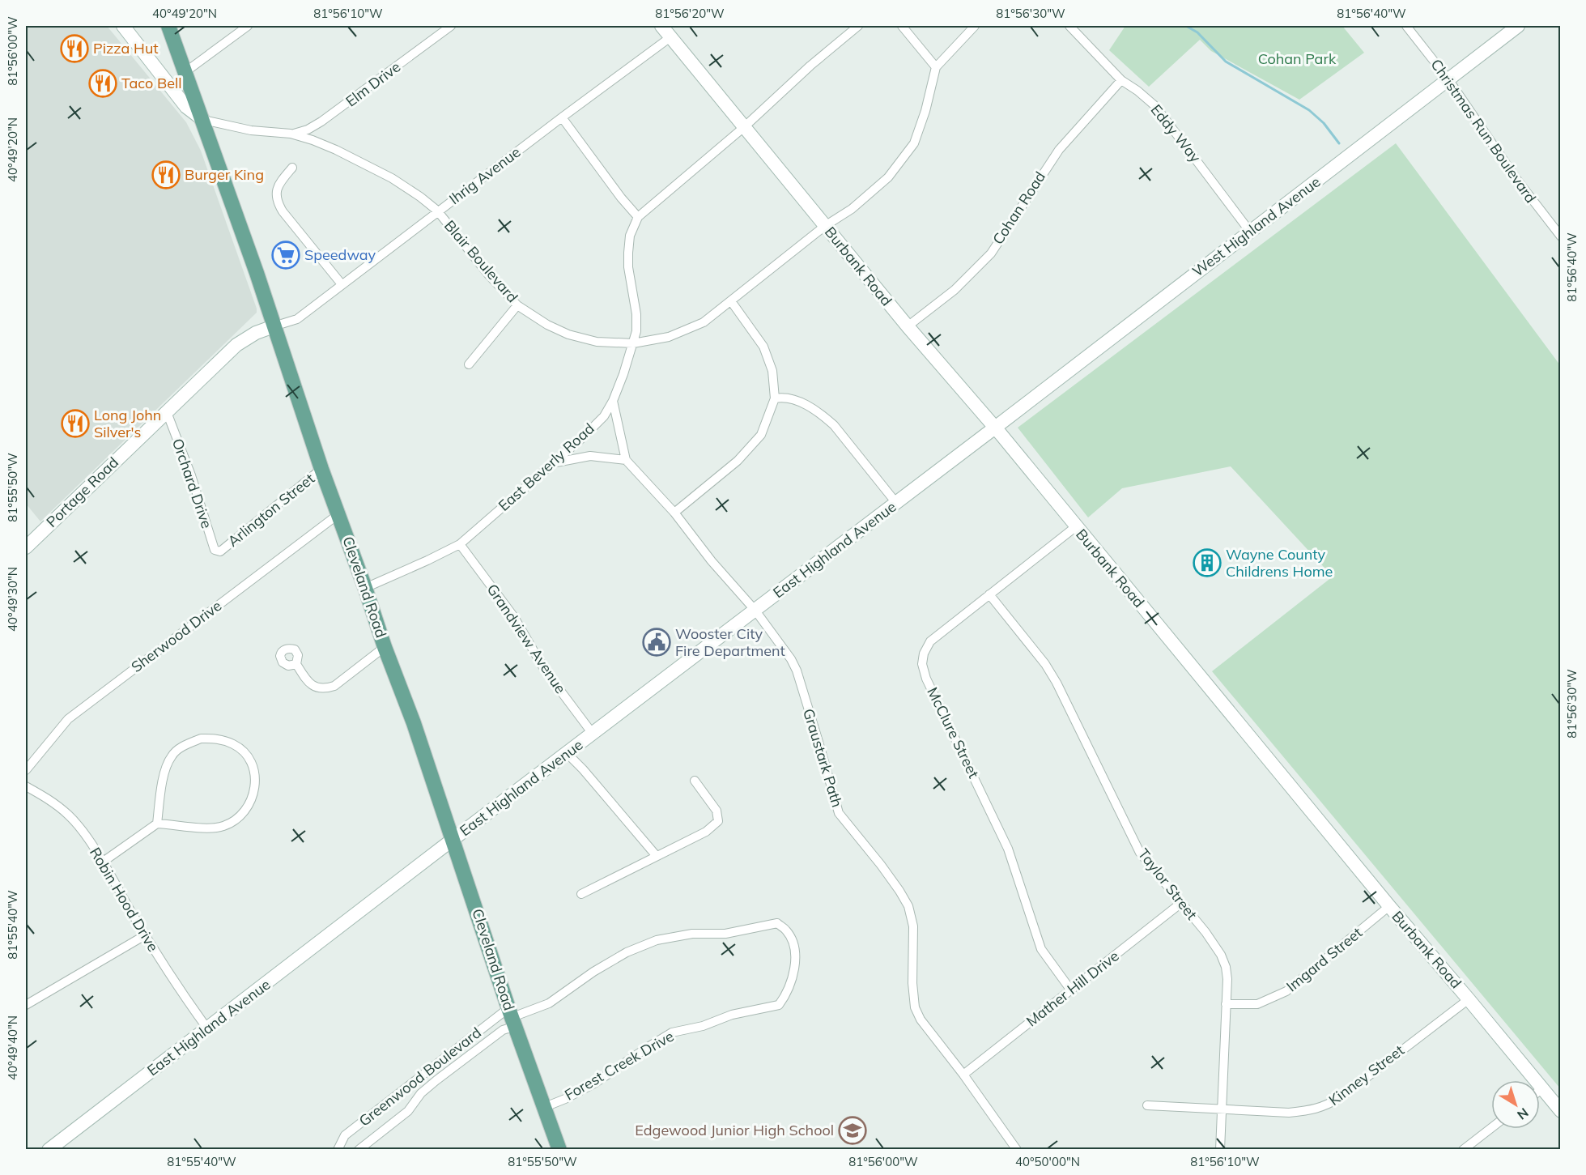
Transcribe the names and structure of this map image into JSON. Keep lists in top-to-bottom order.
{
  "streets": {
    "main road": ["Cleveland Road"],
    "street": [
      "Elm Drive",
      "Christmas Run Boulevard",
      "Eddy Way",
      "Ihrig Avenue",
      "Cohan Road",
      "West Highland Avenue",
      "Blair Boulevard",
      "Burbank Road",
      "East Beverly Road",
      "Orchard Drive",
      "Portage Road",
      "Arlington Street",
      "East Highland Avenue",
      "Sherwood Drive",
      "Grandview Avenue",
      "McClure Street",
      "Graustark Path",
      "Taylor Street",
      "Robin Hood Drive",
      "Imgard Street",
      "Mather Hill Drive",
      "Forest Creek Drive",
      "Kinney Street",
      "Greenwood Boulevard"
    ]
  },
  "crossings": [
    ["Elm Drive", "Blair Boulevard"],
    ["Christmas Run Boulevard", "West Highland Avenue"],
    ["Eddy Way", "Cohan Road"],
    ["Eddy Way", "West Highland Avenue"],
    ["Ihrig Avenue", "Blair Boulevard"],
    ["Ihrig Avenue", "Burbank Road"],
    ["Ihrig Avenue", "Portage Road"],
    ["Ihrig Avenue", "Cleveland Road"],
    ["Cohan Road", "Burbank Road"],
    ["West Highland Avenue", "Burbank Road"],
    ["West Highland Avenue", "East Highland Avenue"],
    ["Blair Boulevard", "Burbank Road"],
    ["Blair Boulevard", "East Beverly Road"],
    ["Blair Boulevard", "Cleveland Road"],
    ["Burbank Road", "East Beverly Road"],
    ["Burbank Road", "East Highland Avenue"],
    ["Burbank Road", "McClure Street"],
    ["Burbank Road", "Imgard Street"],
    ["Burbank Road", "Kinney Street"],
    ["East Beverly Road", "Cleveland Road"],
    ["East Beverly Road", "Grandview Avenue"],
    ["Orchard Drive", "Portage Road"],
    ["Orchard Drive", "Arlington Street"],
    ["Portage Road", "Cleveland Road"],
    ["Arlington Street", "Cleveland Road"],
    ["East Highland Avenue", "Cleveland Road"],
    ["East Highland Avenue", "Grandview Avenue"],
    ["East Highland Avenue", "Graustark Path"],
    ["East Highland Avenue", "Robin Hood Drive"],
    ["Cleveland Road", "Sherwood Drive"],
    ["Cleveland Road", "Forest Creek Drive"],
    ["Cleveland Road", "Greenwood Boulevard"],
    ["McClure Street", "Taylor Street"],
    ["McClure Street", "Mather Hill Drive"],
    ["Graustark Path", "Mather Hill Drive"],
    ["Taylor Street", "Imgard Street"],
    ["Taylor Street", "Mather Hill Drive"],
    ["Taylor Street", "Kinney Street"],
    ["Forest Creek Drive", "Greenwood Boulevard"]
  ],
  "parks": ["Cohan Park"],
  "places": {
    "restaurant": [
      "Pizza Hut",
      "Taco Bell",
      "Burger King",
      "Long John Silver's"
    ],
    "supermarket": ["Speedway"],
    "building": ["Wayne County Childrens Home"],
    "public building": ["Wooster City Fire Department"],
    "school or university": ["Edgewood Junior High School"]
  },
  "north": "bottom right",
  "coordinates": [
    "40°49'20\"N",
    "81°56'10\"W",
    "81°56'20\"W",
    "81°56'30\"W",
    "81°56'40\"W",
    "81°56'00\"W",
    "81°55'50\"W",
    "40°49'30\"N",
    "81°55'40\"W",
    "40°49'40\"N",
    "40°50'00\"N"
  ]
}
